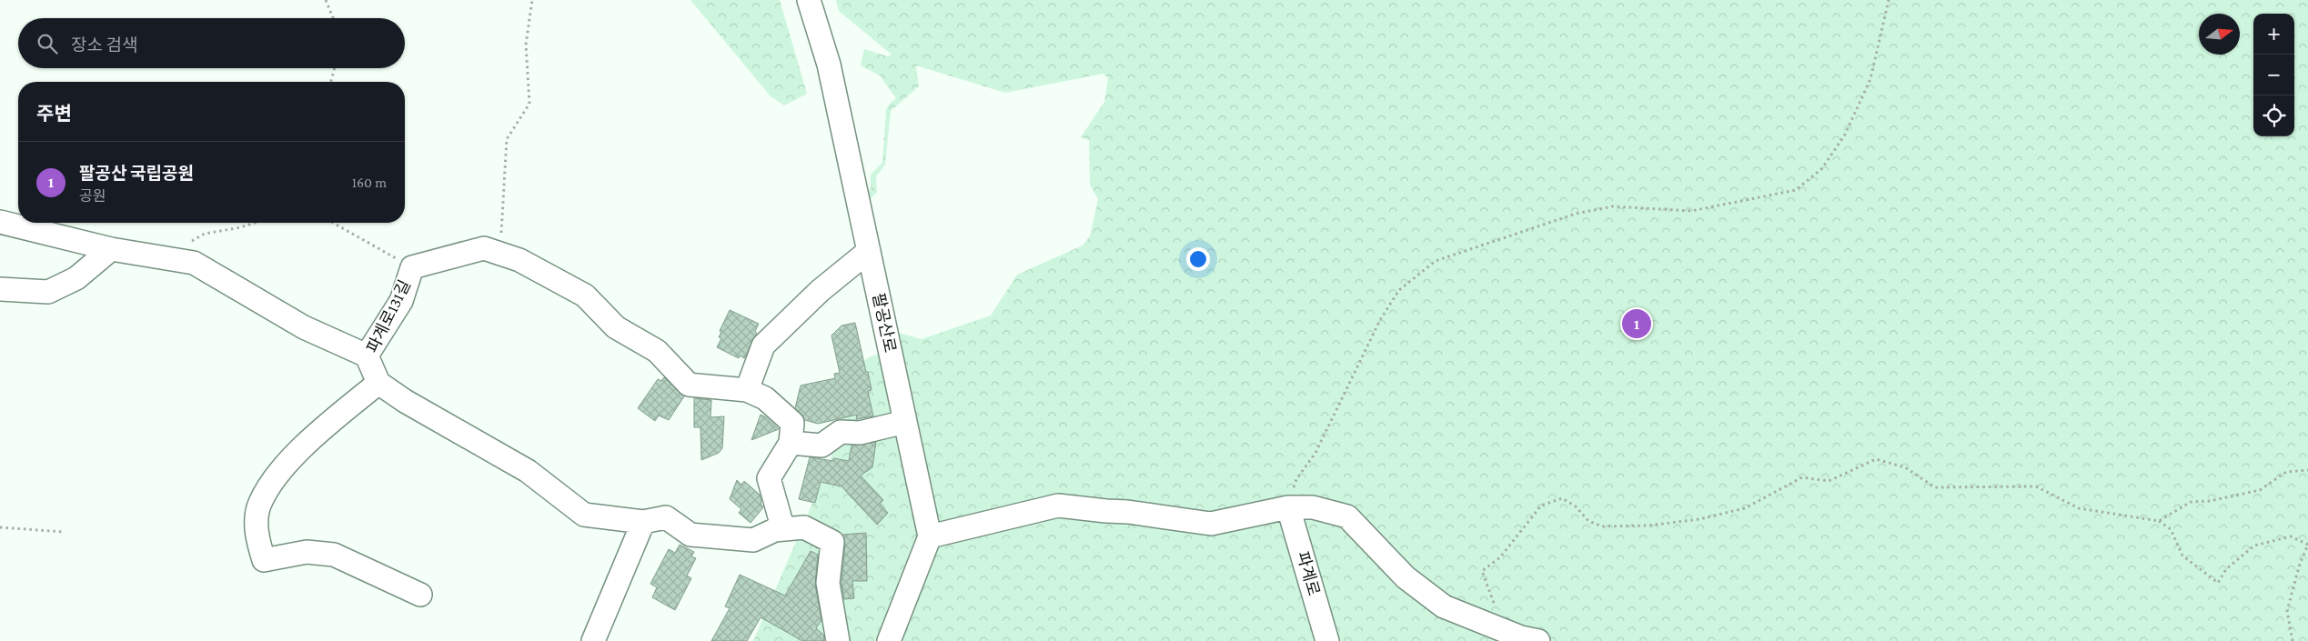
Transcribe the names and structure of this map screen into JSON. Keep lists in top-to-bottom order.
{
  "streets": {
    "street": ["파계로131길", "팔공산로", "파계로"]
  },
  "north": "right",
  "page": {
    "map_buttons": ["+", "−"],
    "search": "장소 검색",
    "heading": "주변",
    "list": [
      {
        "mark": "1",
        "name": "팔공산 국립공원",
        "note": "공원",
        "value": "160 m"
      }
    ],
    "pins": "1"
  }
}
